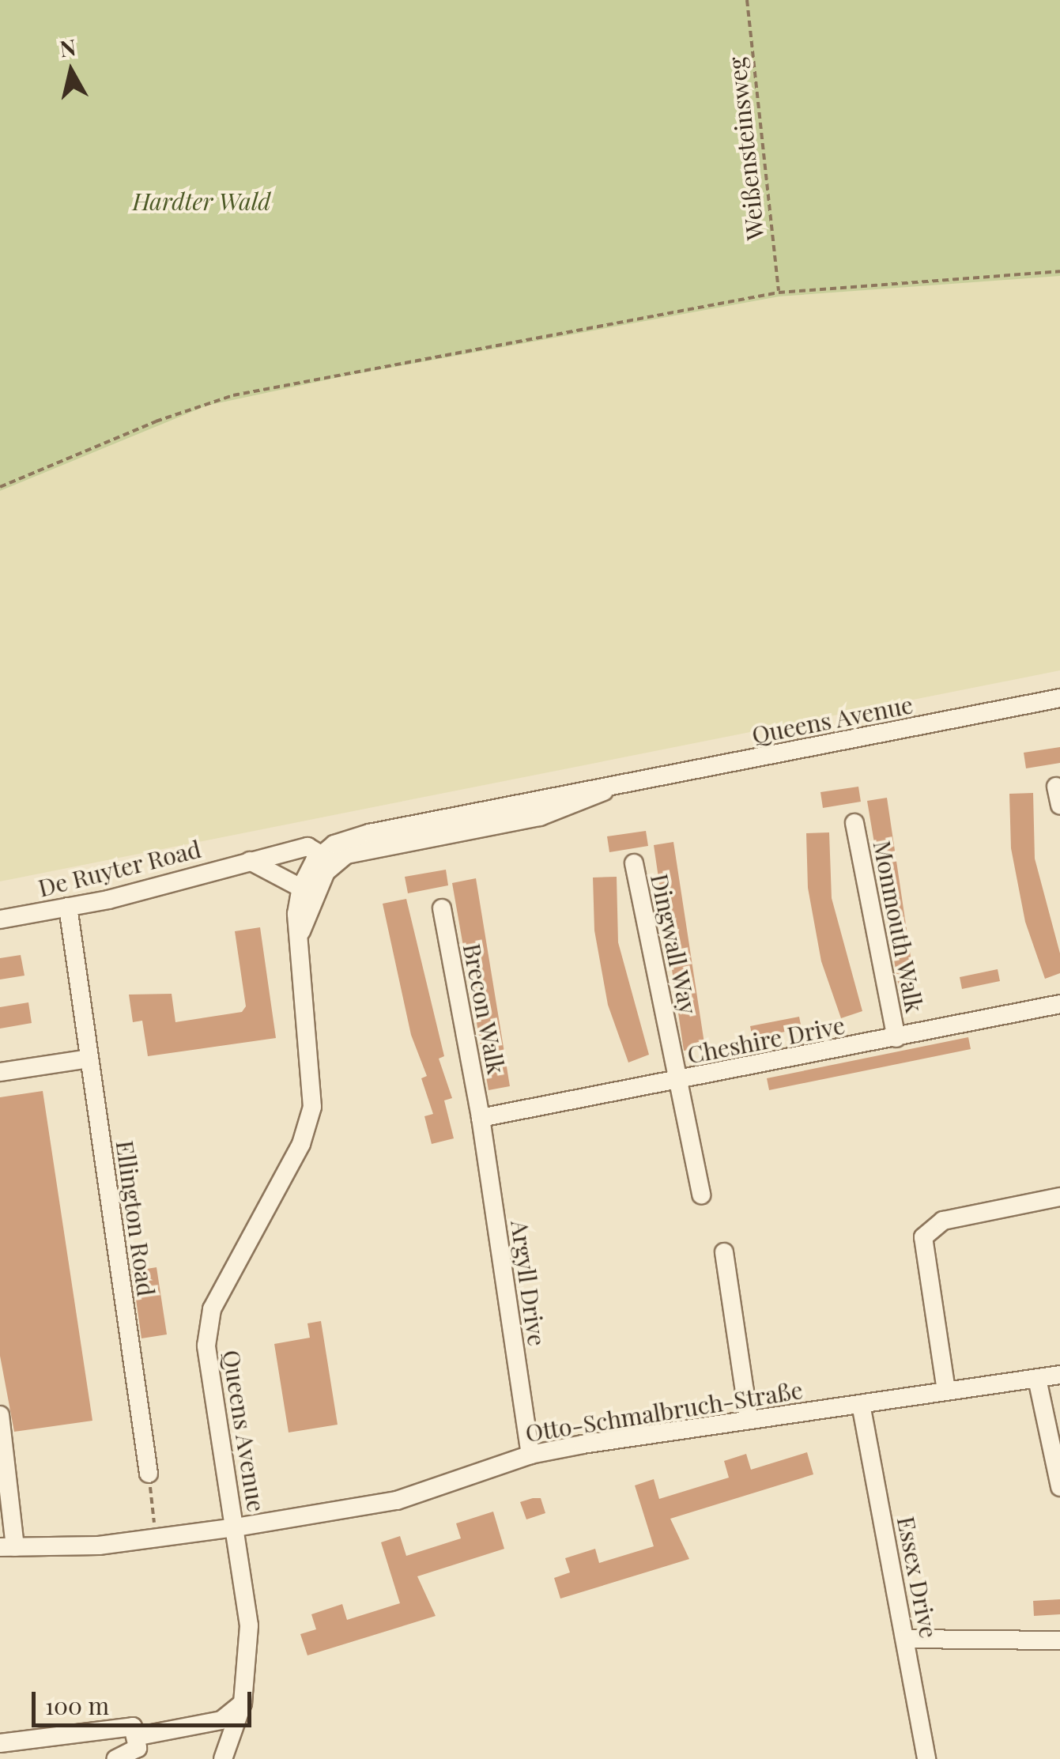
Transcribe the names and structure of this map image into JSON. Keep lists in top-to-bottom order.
{
  "streets": {
    "lane": [
      "Queens Avenue",
      "De Ruyter Road",
      "Monmouth Walk",
      "Dingwall Way",
      "Brecon Walk",
      "Cheshire Drive",
      "Ellington Road",
      "Argyll Drive",
      "Otto-Schmalbruch-Straße",
      "Essex Drive"
    ],
    "path": ["Weißensteinsweg"]
  },
  "crossings": [
    ["Queens Avenue", "De Ruyter Road"],
    ["Queens Avenue", "Otto-Schmalbruch-Straße"],
    ["De Ruyter Road", "Ellington Road"],
    ["Monmouth Walk", "Cheshire Drive"],
    ["Dingwall Way", "Cheshire Drive"],
    ["Brecon Walk", "Cheshire Drive"],
    ["Brecon Walk", "Argyll Drive"],
    ["Cheshire Drive", "Argyll Drive"],
    ["Argyll Drive", "Otto-Schmalbruch-Straße"],
    ["Otto-Schmalbruch-Straße", "Essex Drive"]
  ],
  "parks": ["Hardter Wald"],
  "scale_bar": "100 m",
  "north": "top"
}
